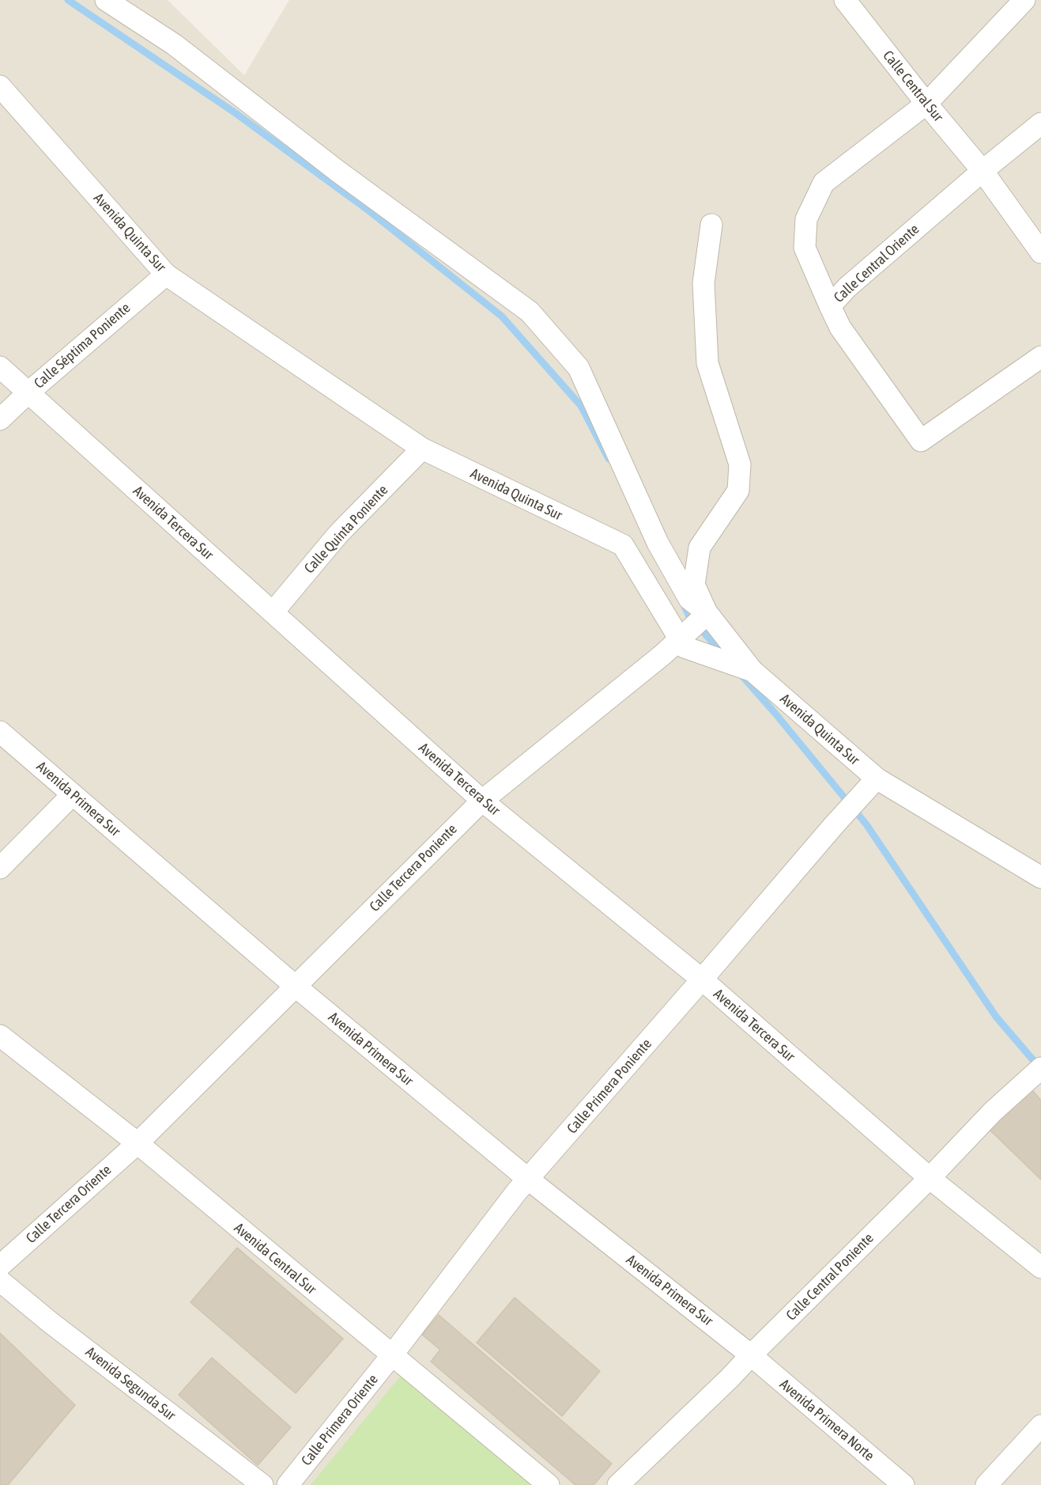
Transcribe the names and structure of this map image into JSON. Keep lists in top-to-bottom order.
{
  "streets": {
    "street": [
      "Calle Central Sur",
      "Avenida Quinta Sur",
      "Calle Central Oriente",
      "Calle Séptima Poniente",
      "Avenida Tercera Sur",
      "Calle Quinta Poniente",
      "Avenida Primera Sur",
      "Calle Tercera Poniente",
      "Calle Primera Poniente",
      "Calle Tercera Oriente",
      "Avenida Central Sur",
      "Calle Central Poniente",
      "Avenida Segunda Sur",
      "Calle Primera Oriente",
      "Avenida Primera Norte"
    ]
  },
  "crossings": [
    ["Calle Central Sur", "Calle Central Oriente"],
    ["Avenida Quinta Sur", "Calle Séptima Poniente"],
    ["Avenida Quinta Sur", "Calle Quinta Poniente"],
    ["Avenida Quinta Sur", "Calle Tercera Poniente"],
    ["Avenida Quinta Sur", "Calle Primera Poniente"],
    ["Calle Séptima Poniente", "Avenida Tercera Sur"],
    ["Avenida Tercera Sur", "Calle Quinta Poniente"],
    ["Avenida Tercera Sur", "Calle Tercera Poniente"],
    ["Avenida Tercera Sur", "Calle Primera Poniente"],
    ["Avenida Tercera Sur", "Calle Central Poniente"],
    ["Avenida Primera Sur", "Calle Tercera Poniente"],
    ["Avenida Primera Sur", "Calle Primera Poniente"],
    ["Avenida Primera Sur", "Calle Central Poniente"],
    ["Avenida Primera Sur", "Avenida Primera Norte"],
    ["Calle Tercera Poniente", "Calle Tercera Oriente"],
    ["Calle Tercera Poniente", "Avenida Central Sur"],
    ["Calle Primera Poniente", "Avenida Central Sur"],
    ["Calle Primera Poniente", "Calle Primera Oriente"],
    ["Calle Tercera Oriente", "Avenida Central Sur"],
    ["Avenida Central Sur", "Calle Primera Oriente"],
    ["Calle Central Poniente", "Avenida Primera Norte"]
  ]
}
